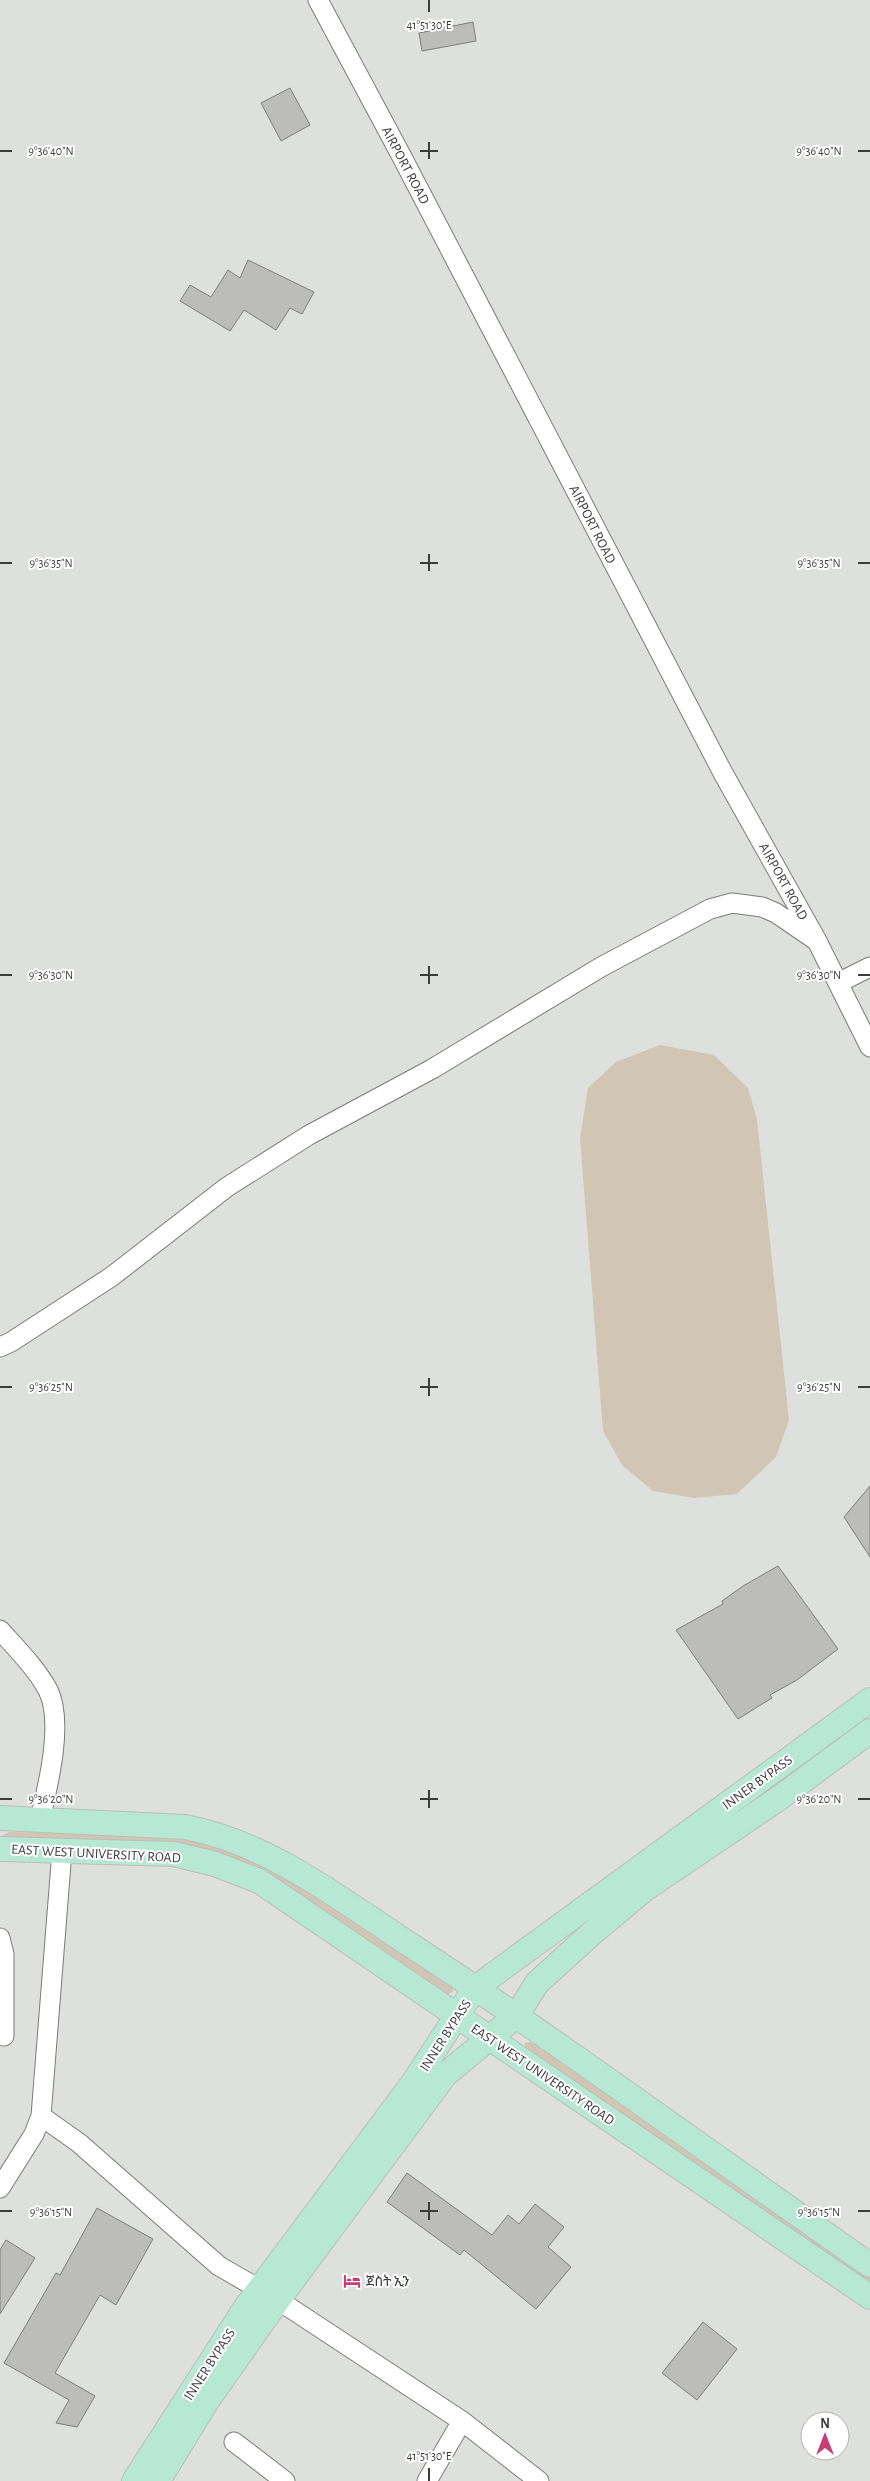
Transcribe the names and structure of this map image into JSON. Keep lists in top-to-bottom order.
{
  "streets": {
    "main road": ["INNER BYPASS", "EAST WEST UNIVERSITY ROAD"],
    "street": ["AIRPORT ROAD"]
  },
  "crossings": [
    ["INNER BYPASS", "EAST WEST UNIVERSITY ROAD"]
  ],
  "places": {
    "hotel": ["ጀስት ኢን"]
  },
  "north": "top",
  "coordinates": [
    "41°51'30\"E",
    "9°36'40\"N",
    "9°36'35\"N",
    "9°36'30\"N",
    "9°36'25\"N",
    "9°36'20\"N",
    "9°36'15\"N"
  ]
}
